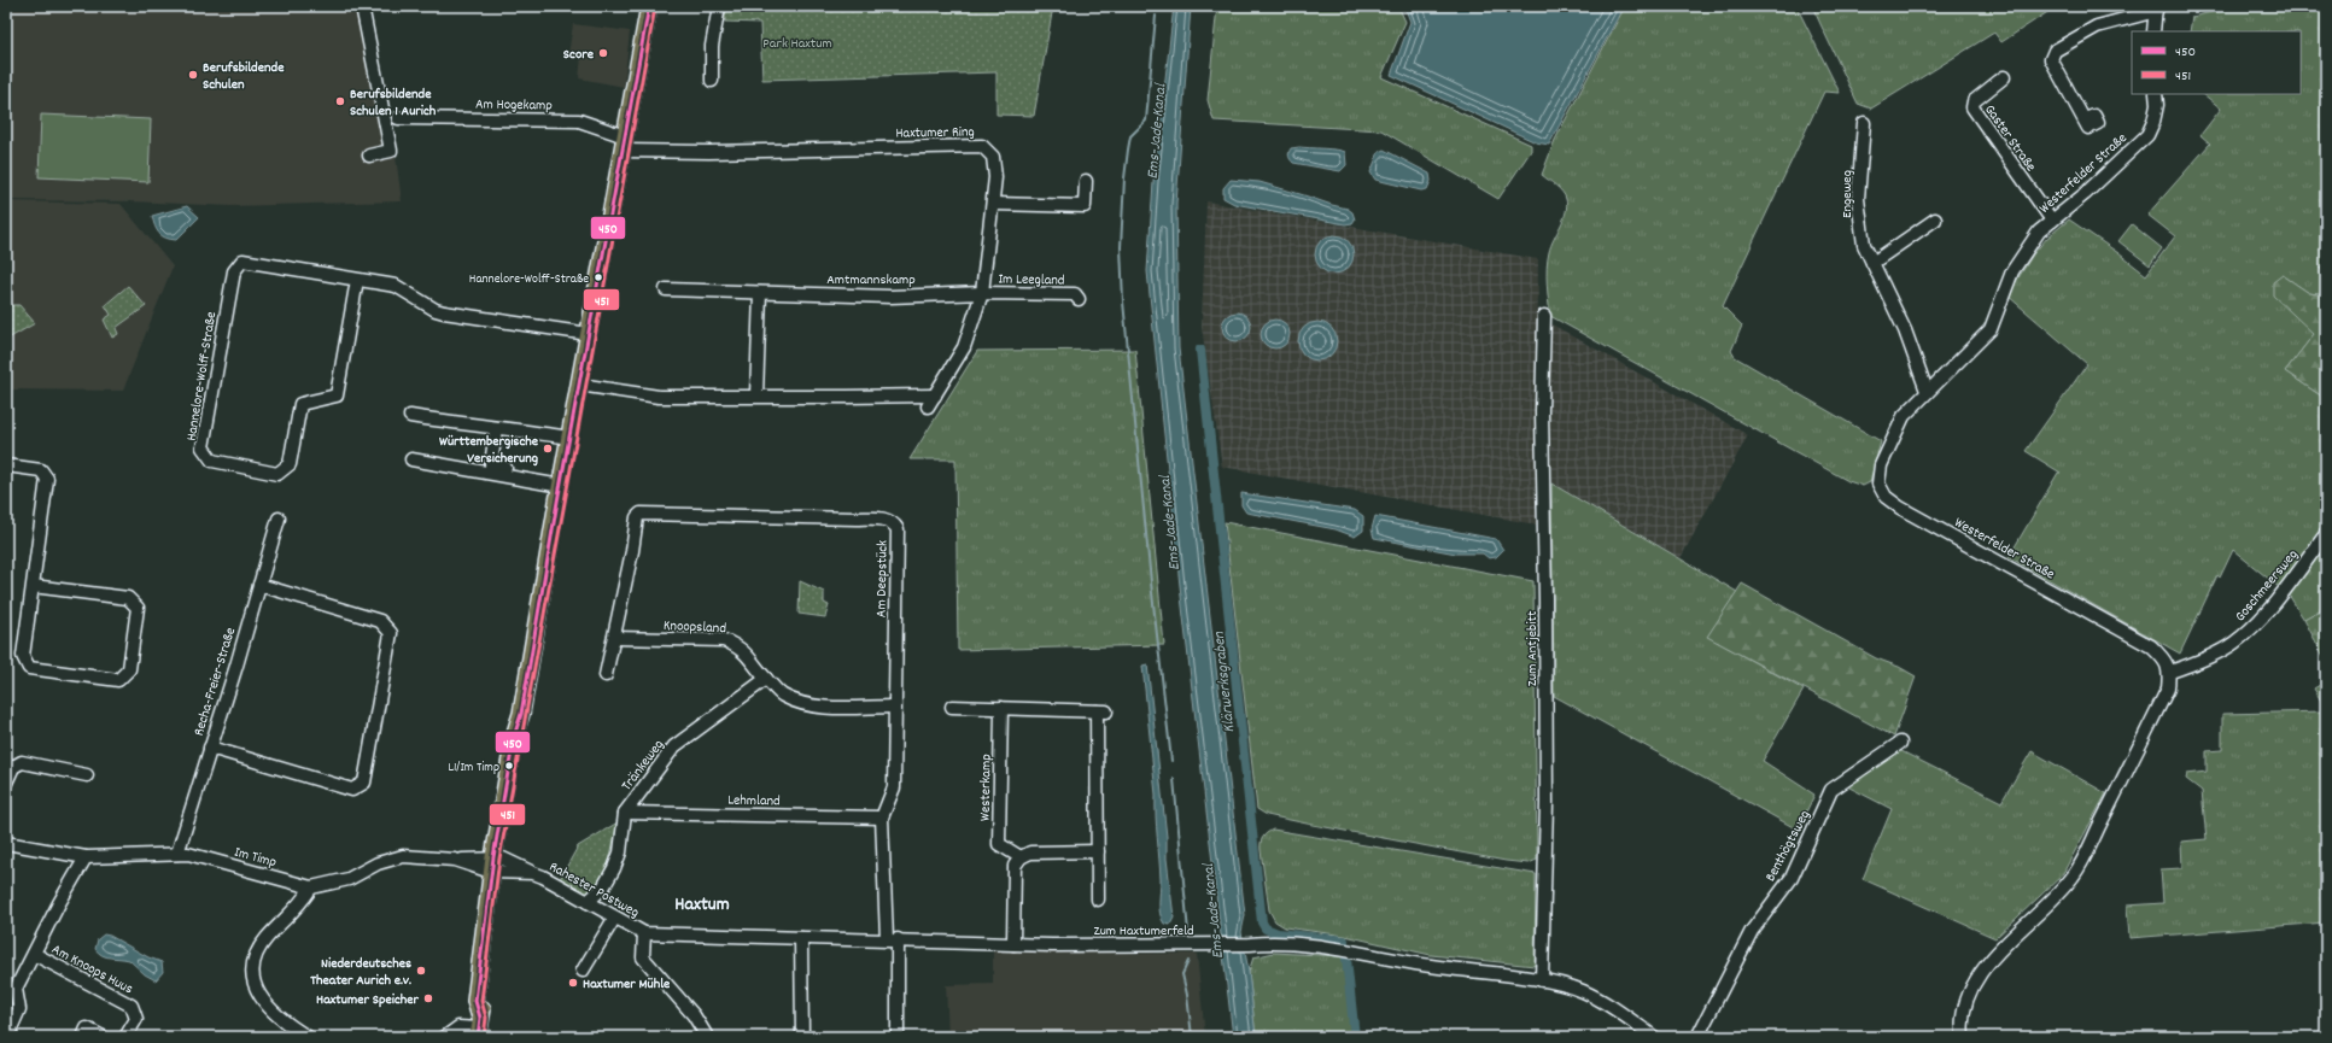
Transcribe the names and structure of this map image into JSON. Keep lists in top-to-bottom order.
{
  "streets": {
    "street": [
      "Am Hogekamp",
      "Haxtumer Ring",
      "Gaster Straße",
      "Westerfelder Straße",
      "Engeweg",
      "Amtmannskamp",
      "Im Leegland",
      "Hannelore-Wolff-Straße",
      "Am Deepstück",
      "Goschmeersweg",
      "Knoopsland",
      "Zum Antjebitt",
      "Recha-Freier-Straße",
      "Tränkeweg",
      "Westerkamp",
      "Lehmland",
      "Benthögtsweg",
      "Im Timp",
      "Rahester Postweg",
      "Zum Haxtumerfeld",
      "Am Knoops Huus"
    ]
  },
  "crossings": [
    ["Am Hogekamp", "Haxtumer Ring"],
    ["Haxtumer Ring", "Amtmannskamp"],
    ["Haxtumer Ring", "Im Leegland"],
    ["Gaster Straße", "Westerfelder Straße"],
    ["Westerfelder Straße", "Engeweg"],
    ["Westerfelder Straße", "Goschmeersweg"],
    ["Amtmannskamp", "Im Leegland"],
    ["Am Deepstück", "Knoopsland"],
    ["Am Deepstück", "Lehmland"],
    ["Am Deepstück", "Zum Haxtumerfeld"],
    ["Knoopsland", "Tränkeweg"],
    ["Zum Antjebitt", "Zum Haxtumerfeld"],
    ["Recha-Freier-Straße", "Im Timp"],
    ["Tränkeweg", "Lehmland"],
    ["Tränkeweg", "Rahester Postweg"],
    ["Im Timp", "Rahester Postweg"],
    ["Rahester Postweg", "Zum Haxtumerfeld"]
  ],
  "districts": ["Haxtum"],
  "water": ["Ems-Jade-Kanal", "Klärwerksgraben"],
  "parks": ["Park Haxtum"],
  "places": [
    "Score",
    "Berufsbildende Schulen",
    "Berufsbildende Schulen 1 Aurich",
    "Hannelore-Wolff-Straße",
    "Württembergische Versicherung",
    "L1/Im Timp",
    "Niederdeutsches Theater Aurich e.v.",
    "Haxtumer Mühle",
    "Haxtumer Speicher"
  ],
  "lines": ["transit line 450", "transit line 451"],
  "legend": ["450", "451"]
}
